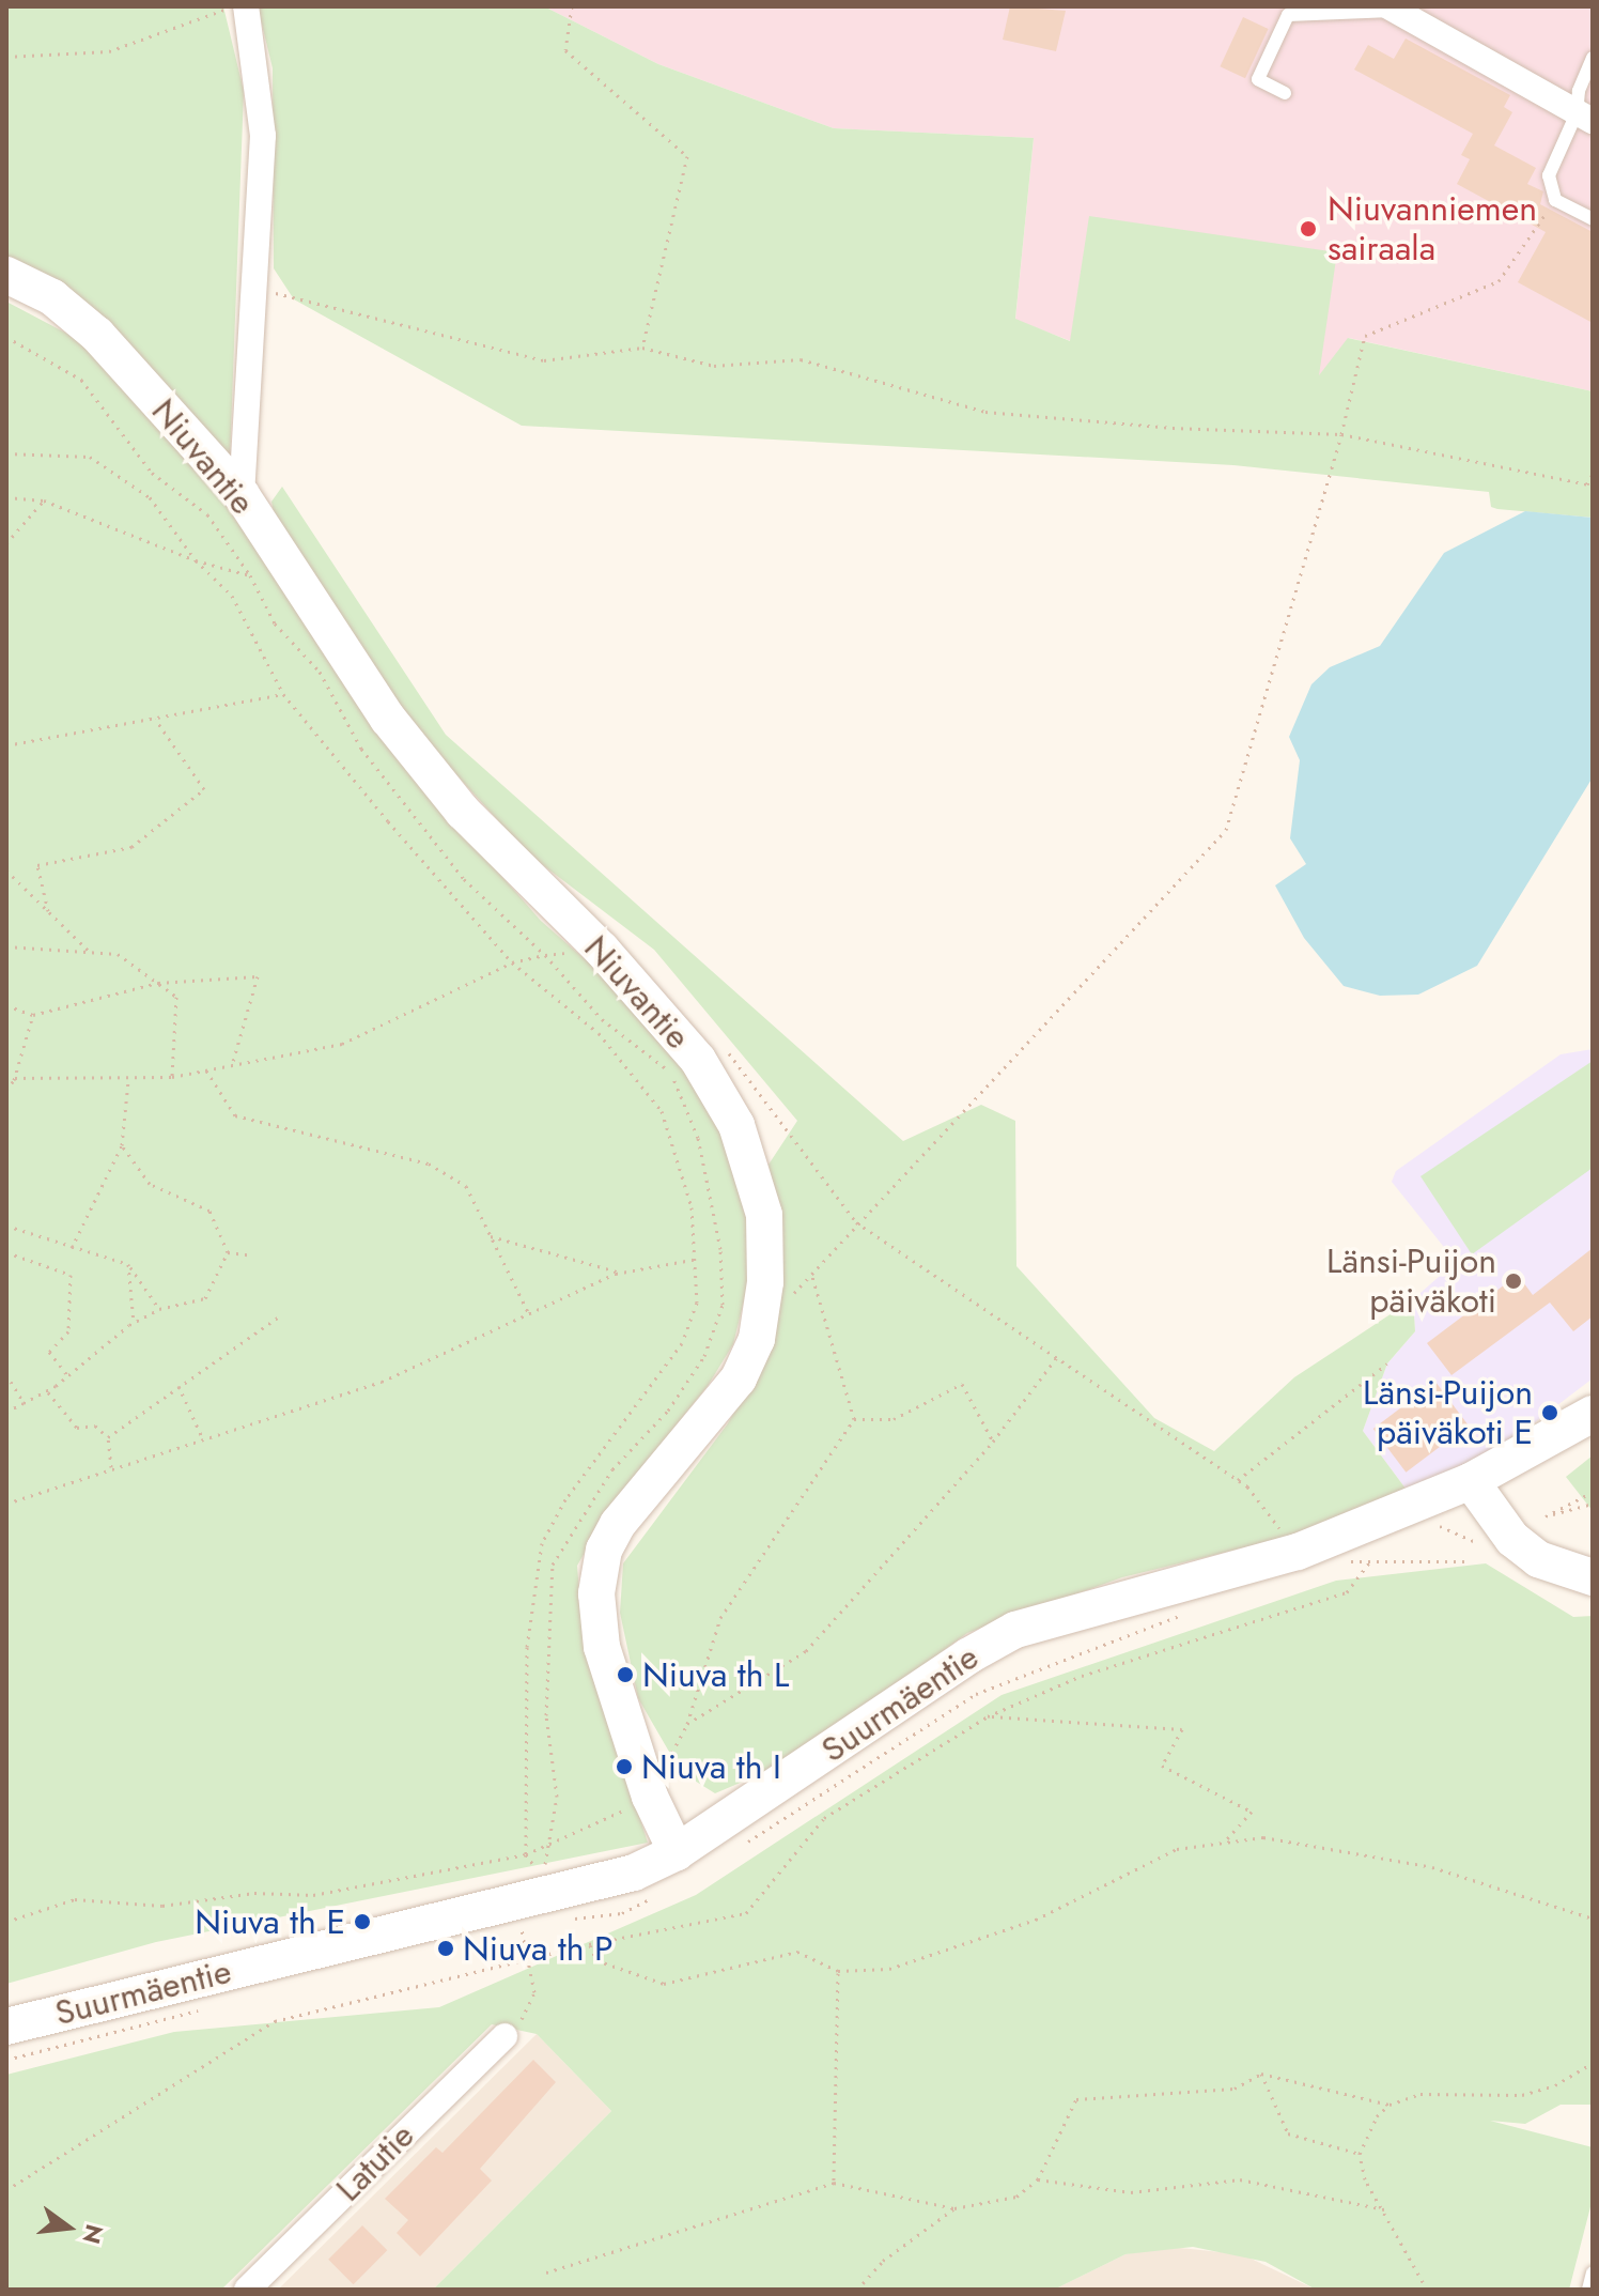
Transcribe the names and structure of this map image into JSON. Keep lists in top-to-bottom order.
{
  "streets": {
    "street": ["Niuvantie", "Suurmäentie", "Latutie"]
  },
  "crossings": [
    ["Niuvantie", "Suurmäentie"]
  ],
  "places": [
    "Niuvanniemen sairaala",
    "Länsi-Puijon päiväkoti",
    "Länsi-Puijon päiväkoti E",
    "Niuva th L",
    "Niuva th I",
    "Niuva th E",
    "Niuva th P"
  ],
  "north": "right"
}
